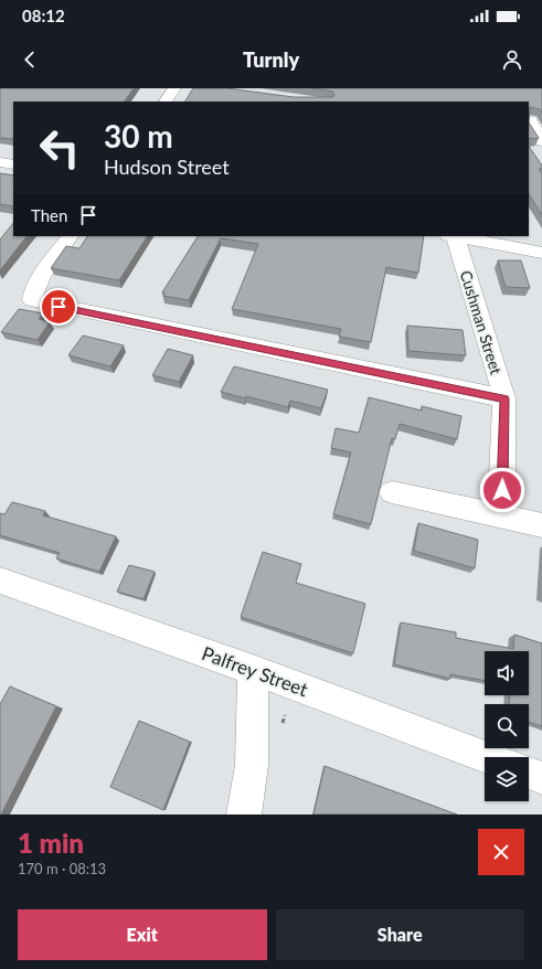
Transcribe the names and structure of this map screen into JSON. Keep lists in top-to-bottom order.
{
  "streets": {
    "street": ["Cushman Street", "Palfrey Street"]
  },
  "page": {
    "status": "08:12",
    "header": "Turnly",
    "turn": ["30 m", "Hudson Street"],
    "then": "Then",
    "heading": ["1 min", "170 m · 08:13"],
    "buttons": ["Exit", "Share"]
  }
}
